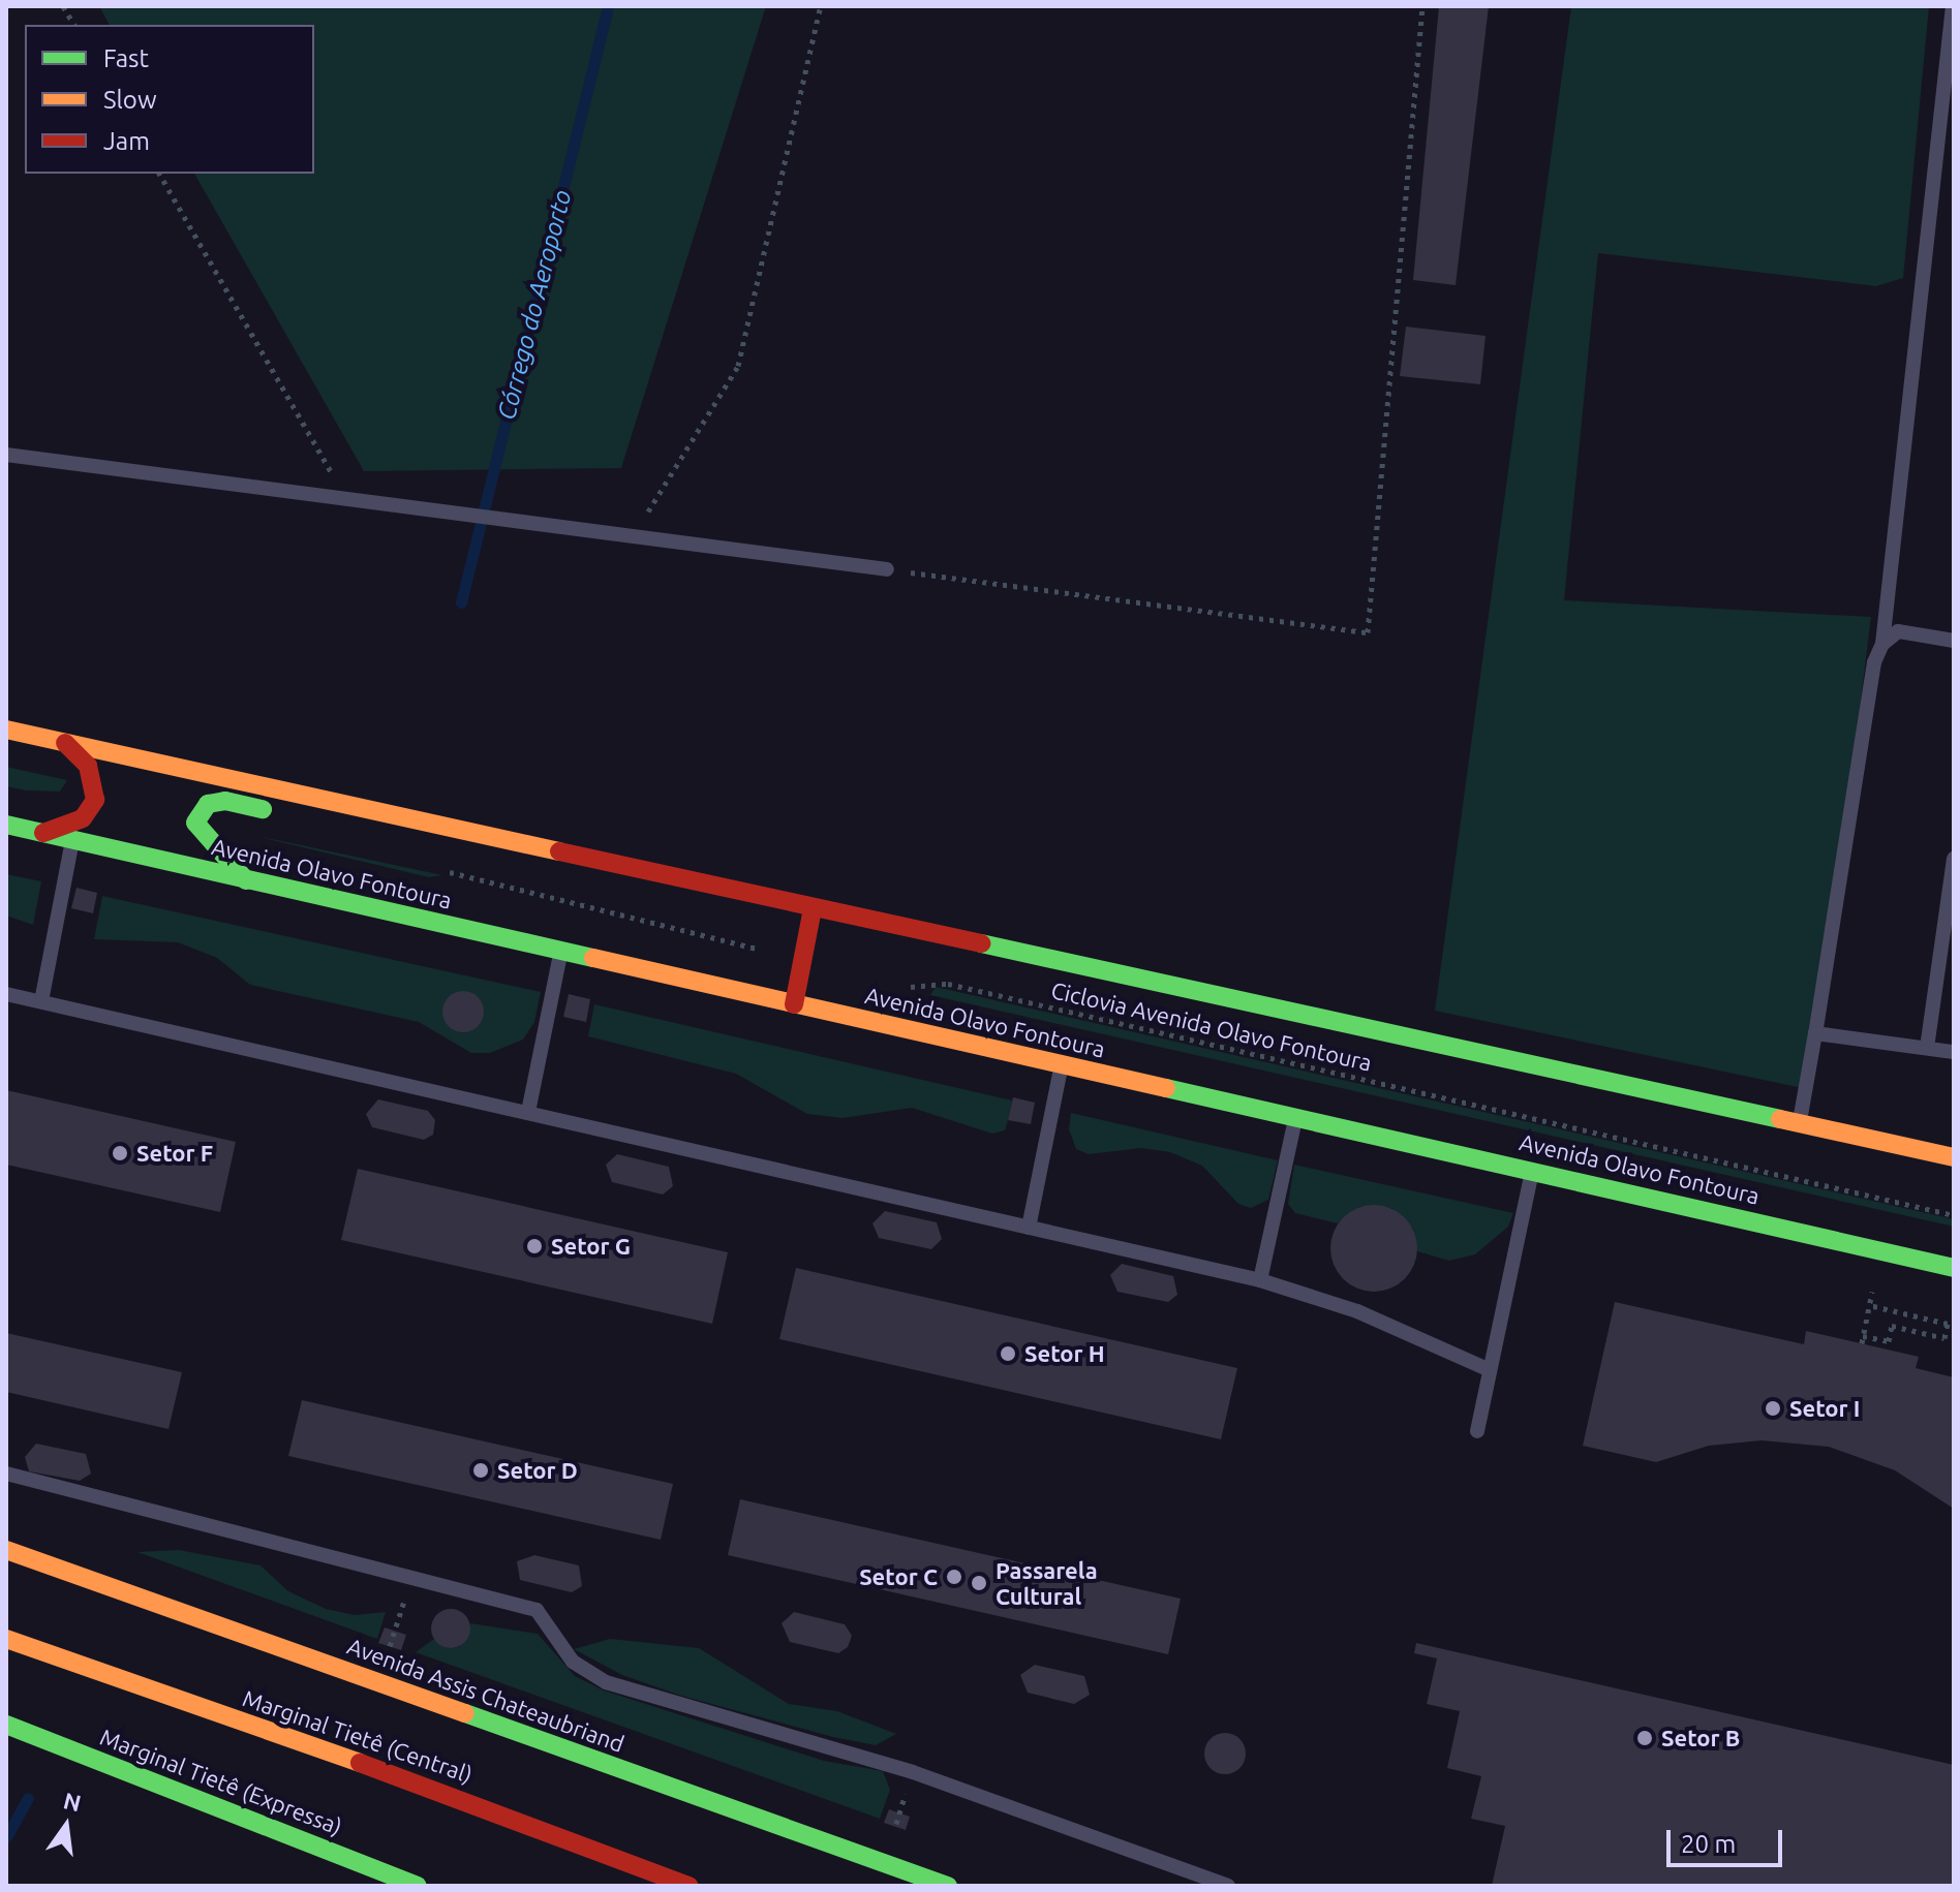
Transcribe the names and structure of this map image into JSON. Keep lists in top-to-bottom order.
{
  "streets": {
    "main road": [
      "Avenida Olavo Fontoura",
      "Avenida Assis Chateaubriand",
      "Marginal Tietê (Central)",
      "Marginal Tietê (Expressa)"
    ],
    "path": ["Ciclovia Avenida Olavo Fontoura"]
  },
  "water": ["Córrego do Aeroporto"],
  "places": [
    "Setor F",
    "Setor G",
    "Setor H",
    "Setor I",
    "Setor D",
    "Setor C",
    "Passarela Cultural",
    "Setor B"
  ],
  "legend": ["Fast", "Slow", "Jam"],
  "scale_bar": "20 m",
  "north": "top"
}
